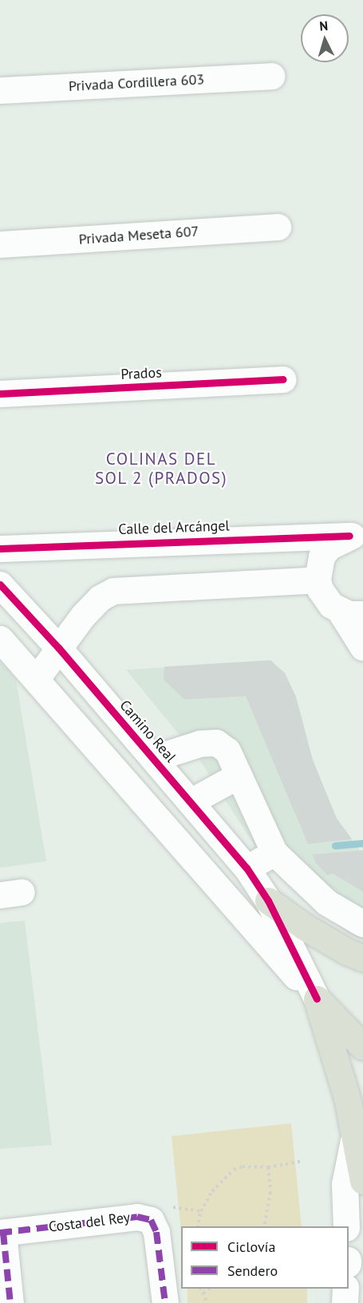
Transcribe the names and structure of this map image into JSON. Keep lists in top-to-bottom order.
{
  "streets": {
    "street": [
      "Privada Cordillera 603",
      "Privada Meseta 607",
      "Prados",
      "Calle del Arcángel",
      "Camino Real",
      "Costa del Rey"
    ]
  },
  "districts": ["COLINAS DEL SOL 2 (PRADOS)"],
  "legend": ["Ciclovía", "Sendero"],
  "north": "top"
}
